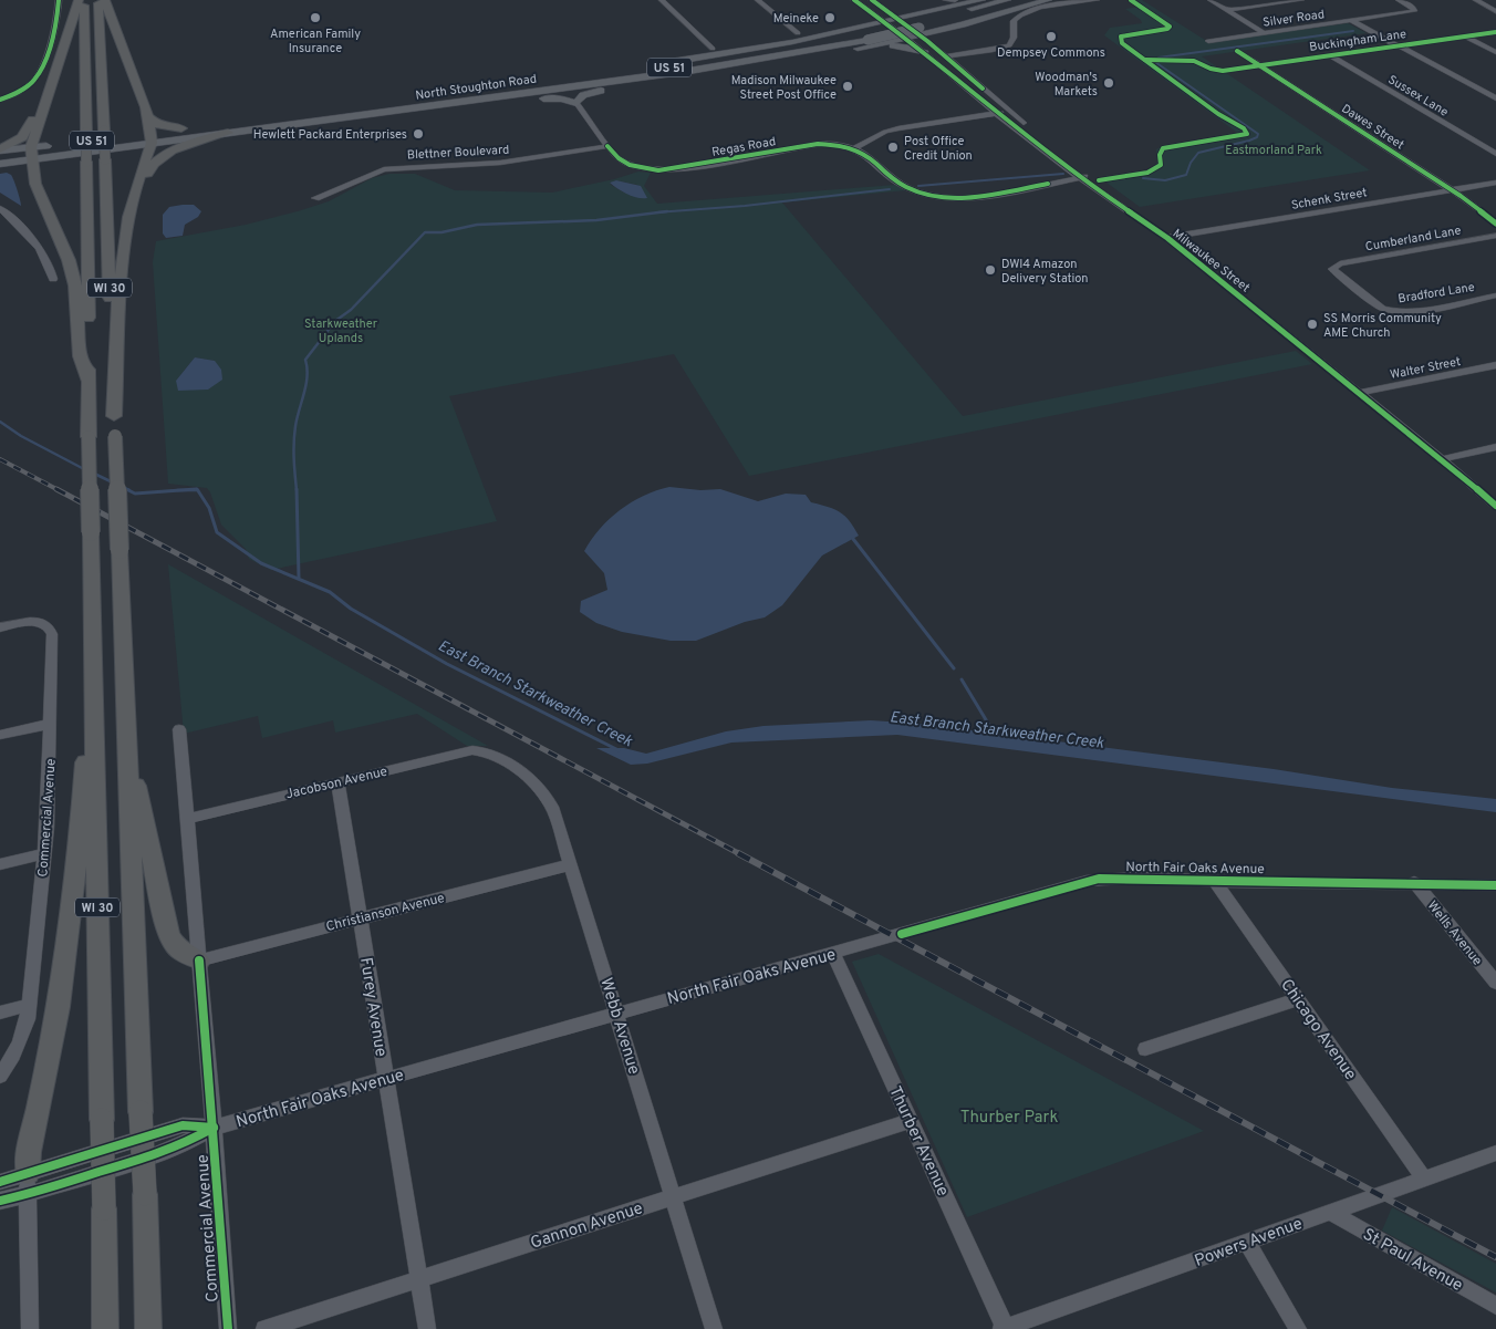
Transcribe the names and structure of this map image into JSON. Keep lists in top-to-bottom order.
{
  "streets": {
    "highway": ["WI 30"],
    "main road": ["US 51", "North Stoughton Road"],
    "street": [
      "Silver Road",
      "Buckingham Lane",
      "Sussex Lane",
      "Dawes Street",
      "Regas Road",
      "Blettner Boulevard",
      "Schenk Street",
      "Cumberland Lane",
      "Milwaukee Street",
      "Bradford Lane",
      "Walter Street",
      "Jacobson Avenue",
      "Commercial Avenue",
      "North Fair Oaks Avenue",
      "Christianson Avenue",
      "Wells Avenue",
      "Furey Avenue",
      "Webb Avenue",
      "Chicago Avenue",
      "Thurber Avenue",
      "Gannon Avenue",
      "Powers Avenue",
      "St Paul Avenue"
    ]
  },
  "crossings": [
    ["Buckingham Lane", "Sussex Lane"],
    ["Buckingham Lane", "Dawes Street"],
    ["US 51", "North Stoughton Road"],
    ["North Stoughton Road", "Milwaukee Street"],
    ["Dawes Street", "Schenk Street"],
    ["Regas Road", "Blettner Boulevard"],
    ["Schenk Street", "Milwaukee Street"],
    ["Cumberland Lane", "Bradford Lane"],
    ["Milwaukee Street", "Walter Street"],
    ["Jacobson Avenue", "Commercial Avenue"],
    ["Jacobson Avenue", "Furey Avenue"],
    ["Jacobson Avenue", "Webb Avenue"],
    ["Commercial Avenue", "North Fair Oaks Avenue"],
    ["Commercial Avenue", "Christianson Avenue"],
    ["North Fair Oaks Avenue", "Wells Avenue"],
    ["North Fair Oaks Avenue", "Furey Avenue"],
    ["North Fair Oaks Avenue", "Webb Avenue"],
    ["North Fair Oaks Avenue", "Chicago Avenue"],
    ["North Fair Oaks Avenue", "Thurber Avenue"],
    ["Christianson Avenue", "Furey Avenue"],
    ["Christianson Avenue", "Webb Avenue"],
    ["Furey Avenue", "Gannon Avenue"],
    ["Webb Avenue", "Gannon Avenue"],
    ["Chicago Avenue", "Powers Avenue"],
    ["Thurber Avenue", "Gannon Avenue"],
    ["Thurber Avenue", "Powers Avenue"],
    ["Powers Avenue", "St Paul Avenue"]
  ],
  "water": ["East Branch Starkweather Creek"],
  "parks": ["Eastmorland Park", "Starkweather Uplands", "Thurber Park"],
  "places": [
    "American Family Insurance",
    "Meineke",
    "Dempsey Commons",
    "Woodman's Markets",
    "Madison Milwaukee Street Post Office",
    "Hewlett Packard Enterprises",
    "Post Office Credit Union",
    "DWI4 Amazon Delivery Station",
    "SS Morris Community AME Church"
  ]
}
